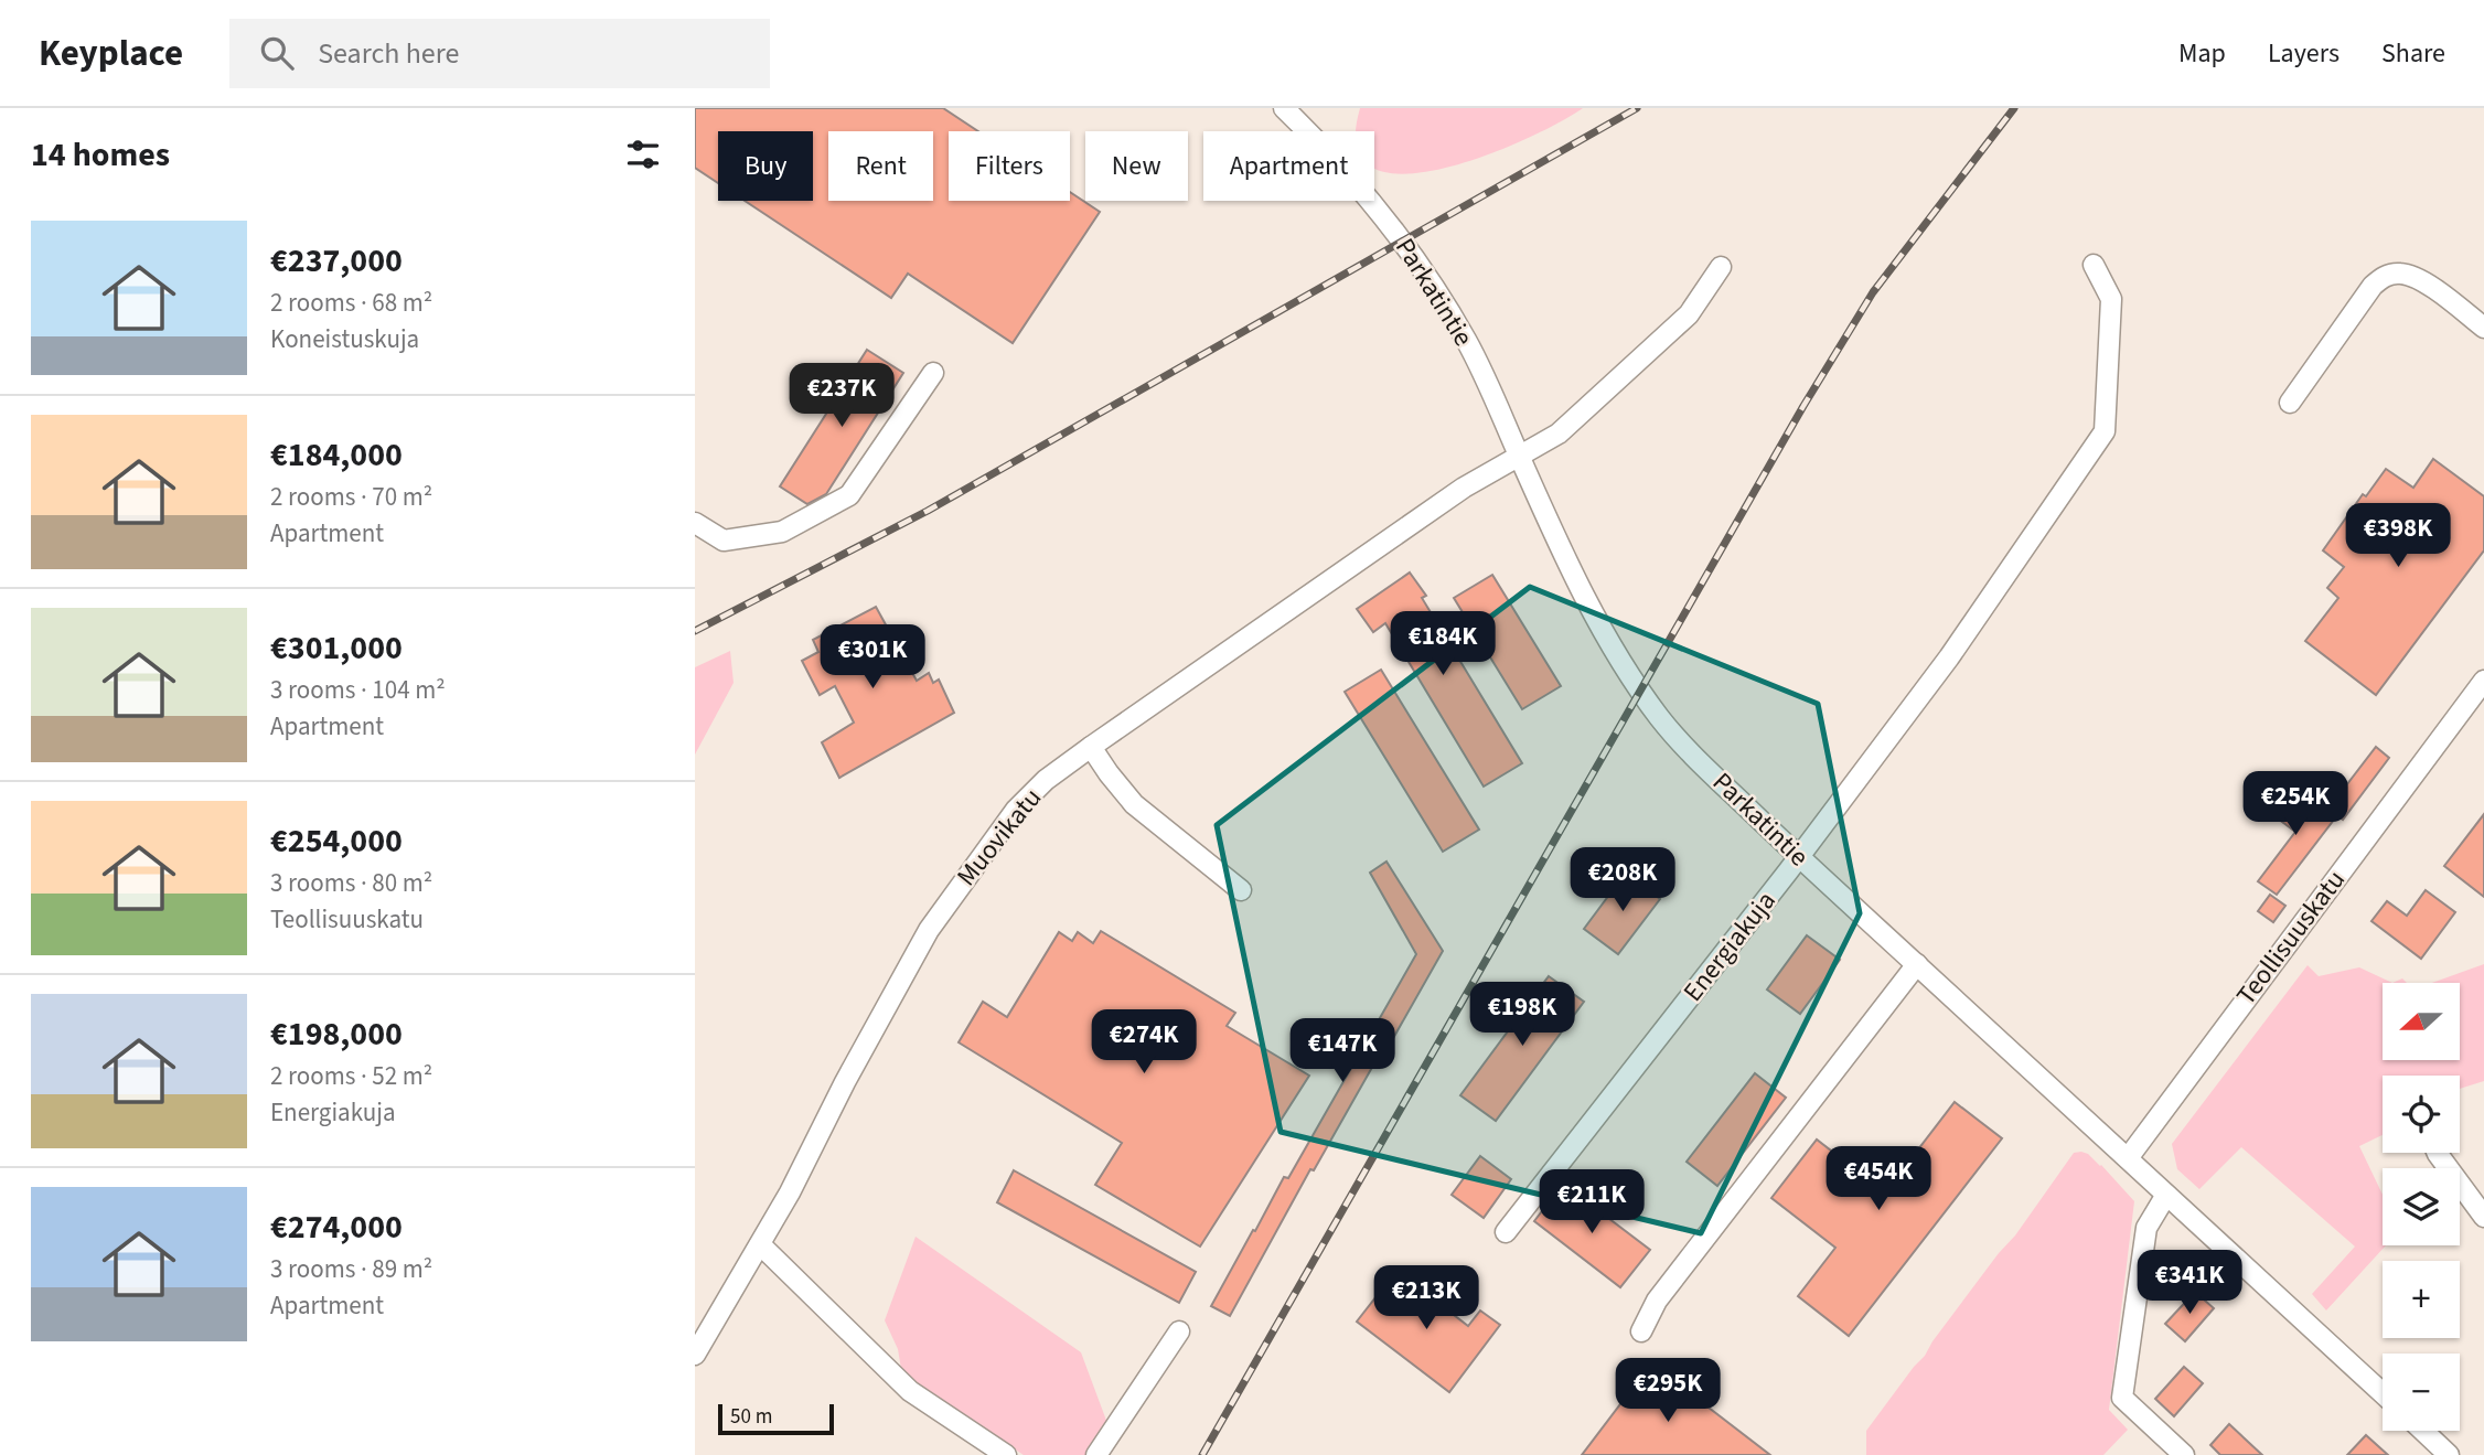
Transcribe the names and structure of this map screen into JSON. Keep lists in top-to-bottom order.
{
  "streets": {
    "street": [
      "Parkatintie",
      "Muovikatu",
      "Teollisuuskatu",
      "Energiakuja"
    ]
  },
  "crossings": [
    ["Parkatintie", "Muovikatu"],
    ["Parkatintie", "Teollisuuskatu"],
    ["Parkatintie", "Energiakuja"]
  ],
  "scale_bar": "50 m",
  "north": "left",
  "page": {
    "header": "Keyplace",
    "search": "Search here",
    "nav": ["Map", "Layers", "Share"],
    "heading": "14 homes",
    "chip": [
      "Buy",
      "Rent",
      "Filters",
      "New",
      "Apartment"
    ],
    "list": [
      {
        "name": "€237,000",
        "note": "2 rooms · 68 m² · Koneistuskuja"
      },
      {
        "name": "€184,000",
        "note": "2 rooms · 70 m² · Apartment"
      },
      {
        "name": "€301,000",
        "note": "3 rooms · 104 m² · Apartment"
      },
      {
        "name": "€254,000",
        "note": "3 rooms · 80 m² · Teollisuuskatu"
      },
      {
        "name": "€198,000",
        "note": "2 rooms · 52 m² · Energiakuja"
      },
      {
        "name": "€274,000",
        "note": "3 rooms · 89 m² · Apartment"
      }
    ],
    "price": [
      "€237K",
      "€398K",
      "€184K",
      "€301K",
      "€254K",
      "€208K",
      "€198K",
      "€274K",
      "€147K",
      "€454K",
      "€211K",
      "€341K",
      "€213K",
      "€295K"
    ],
    "map_buttons": ["+", "−"],
    "scale": "50 m"
  }
}
